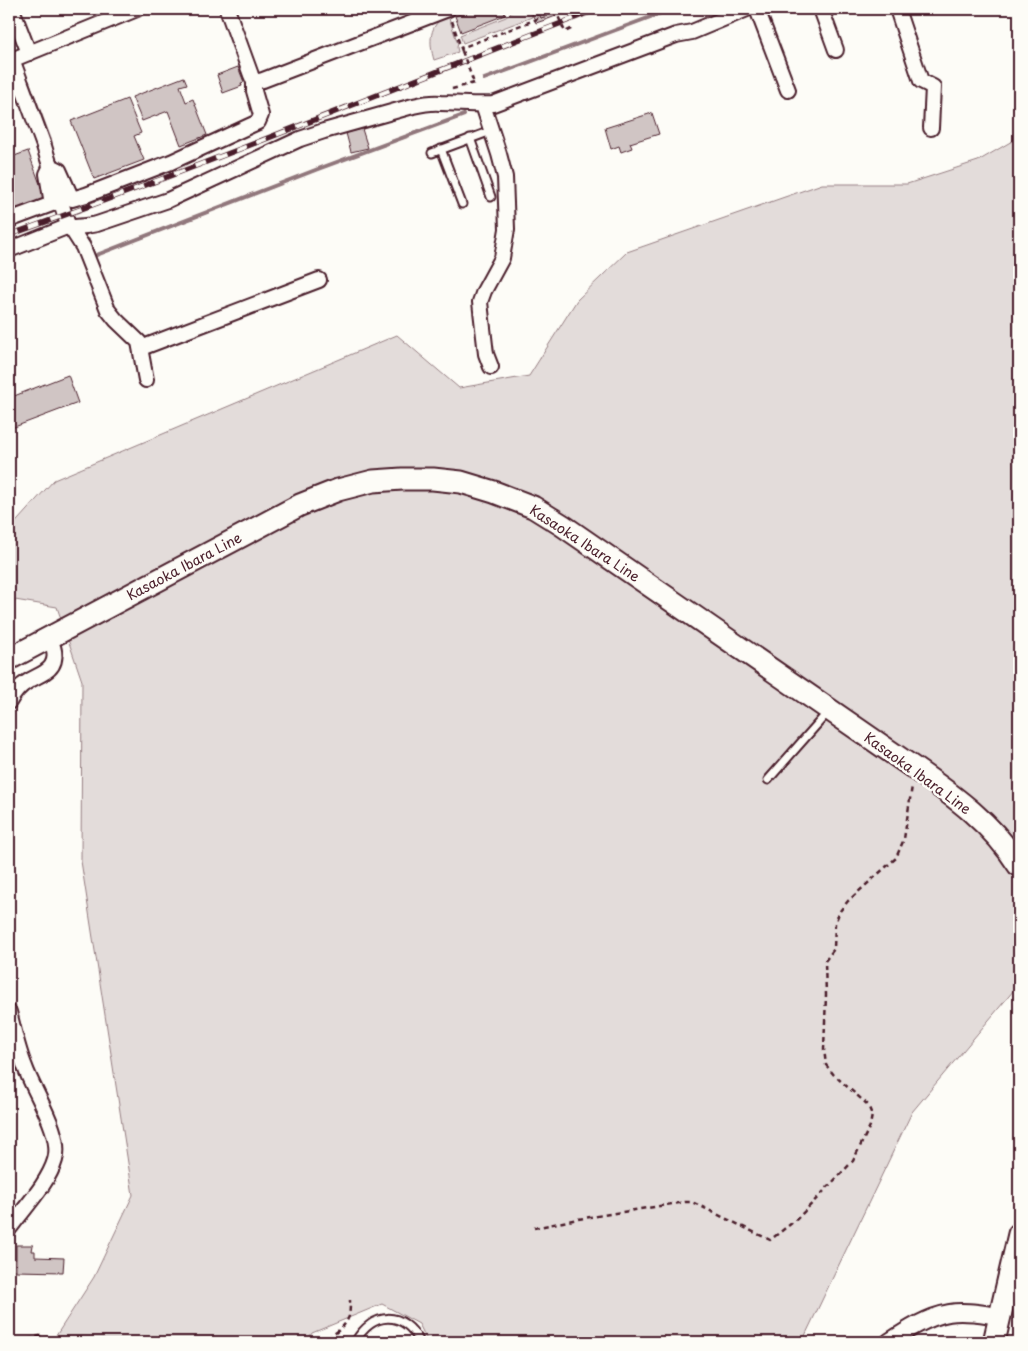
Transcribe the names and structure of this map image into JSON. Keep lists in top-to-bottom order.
{
  "streets": {
    "main road": ["Kasaoka Ibara Line"]
  }
}
